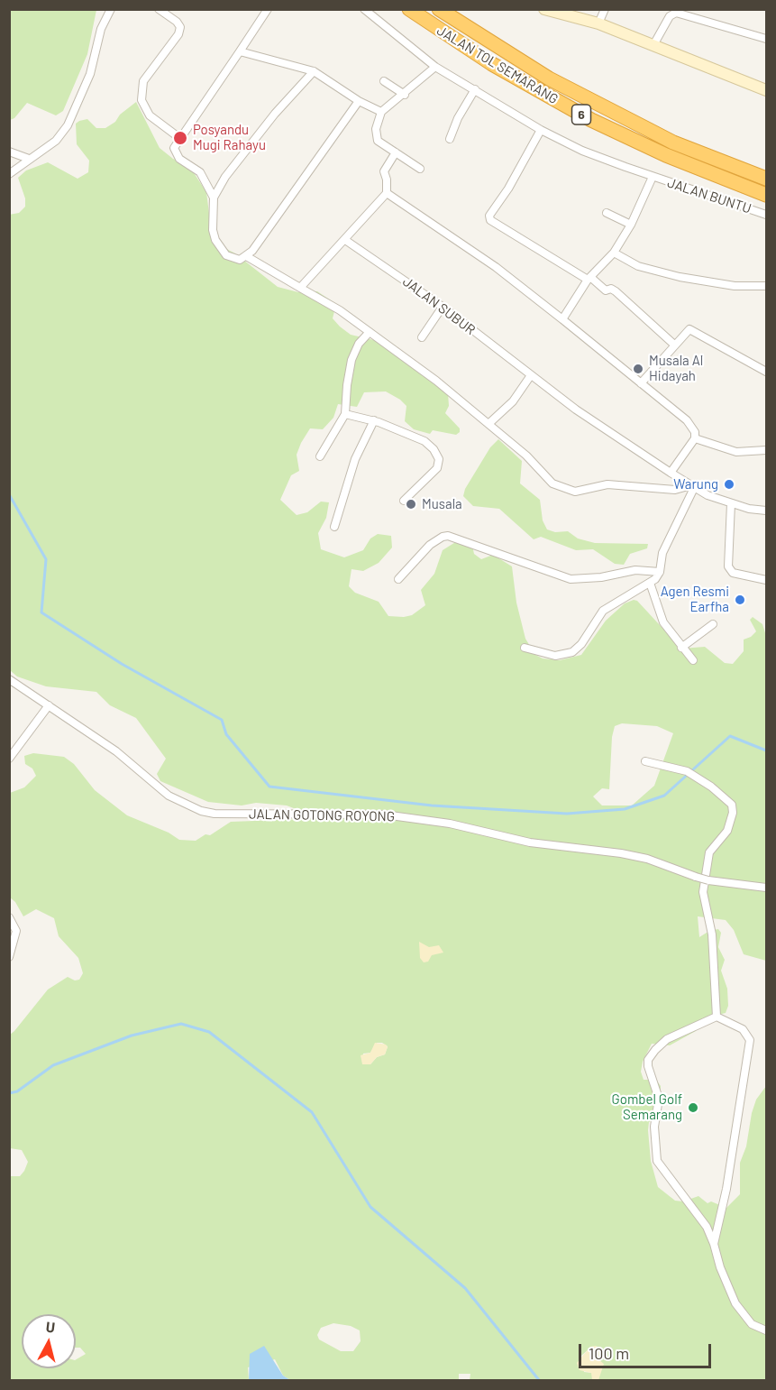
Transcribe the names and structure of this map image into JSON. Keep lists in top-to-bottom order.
{
  "streets": {
    "highway": ["JALAN TOL SEMARANG", "6"],
    "street": ["JALAN BUNTU", "JALAN SUBUR", "JALAN GOTONG ROYONG"]
  },
  "places": [
    "Posyandu Mugi Rahayu",
    "Musala Al Hidayah",
    "Warung",
    "Musala",
    "Agen Resmi Earfha",
    "Gombel Golf Semarang"
  ],
  "scale_bar": "100 m",
  "north": "top"
}
